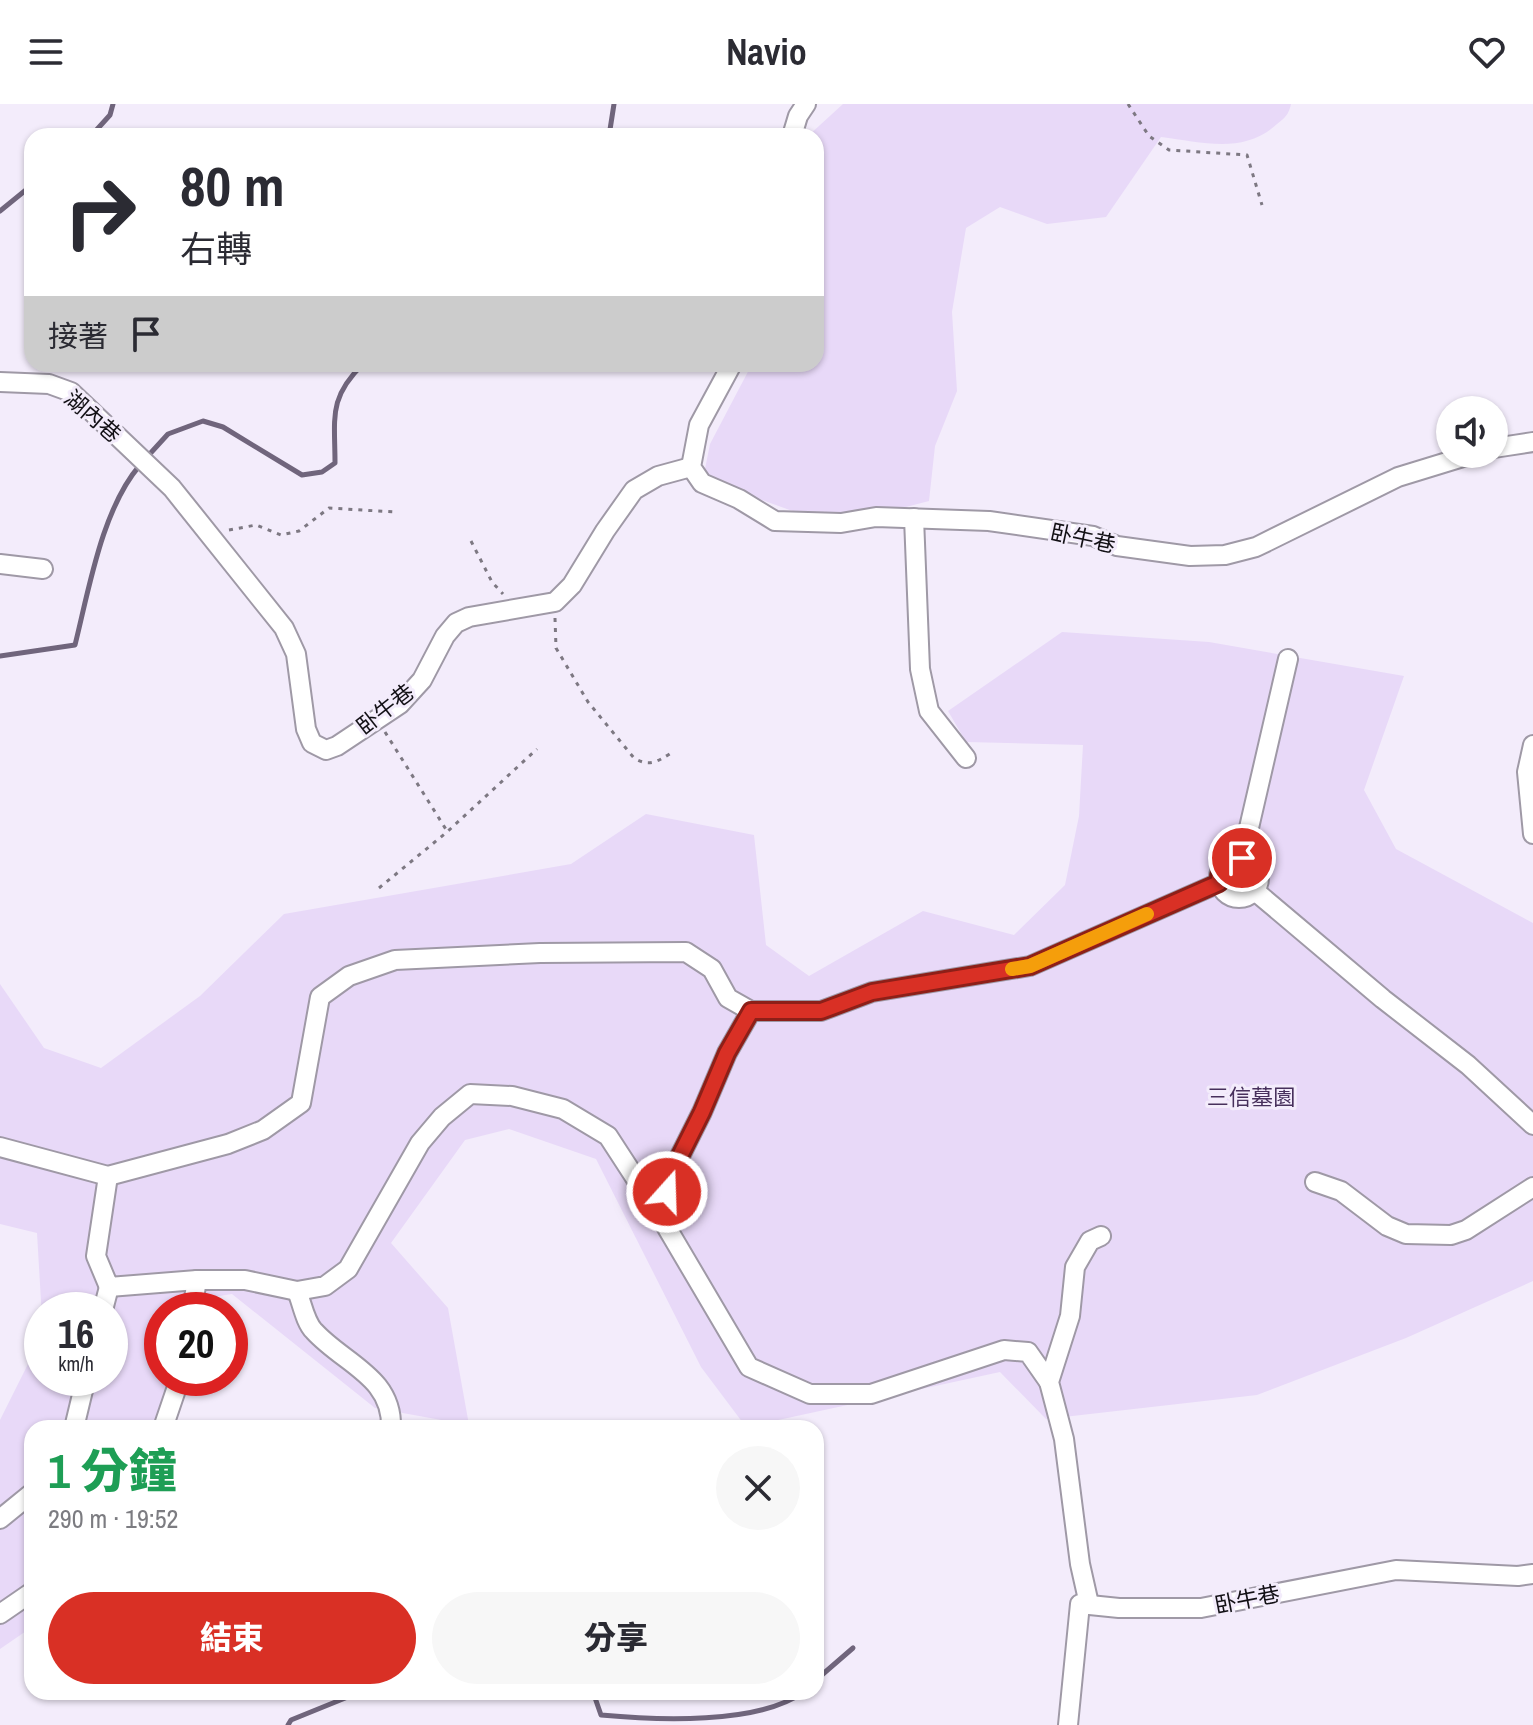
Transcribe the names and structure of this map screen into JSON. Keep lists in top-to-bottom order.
{
  "streets": {
    "street": ["湖內巷", "卧牛巷"]
  },
  "crossings": [
    ["湖內巷", "卧牛巷"]
  ],
  "parks": ["三信墓園"],
  "page": {
    "header": "Navio",
    "turn": ["80 m", "右轉"],
    "then": "接著",
    "speed": "16 km/h",
    "limit": "20",
    "heading": ["1 分鐘", "290 m · 19:52"],
    "buttons": ["結束", "分享"]
  }
}
